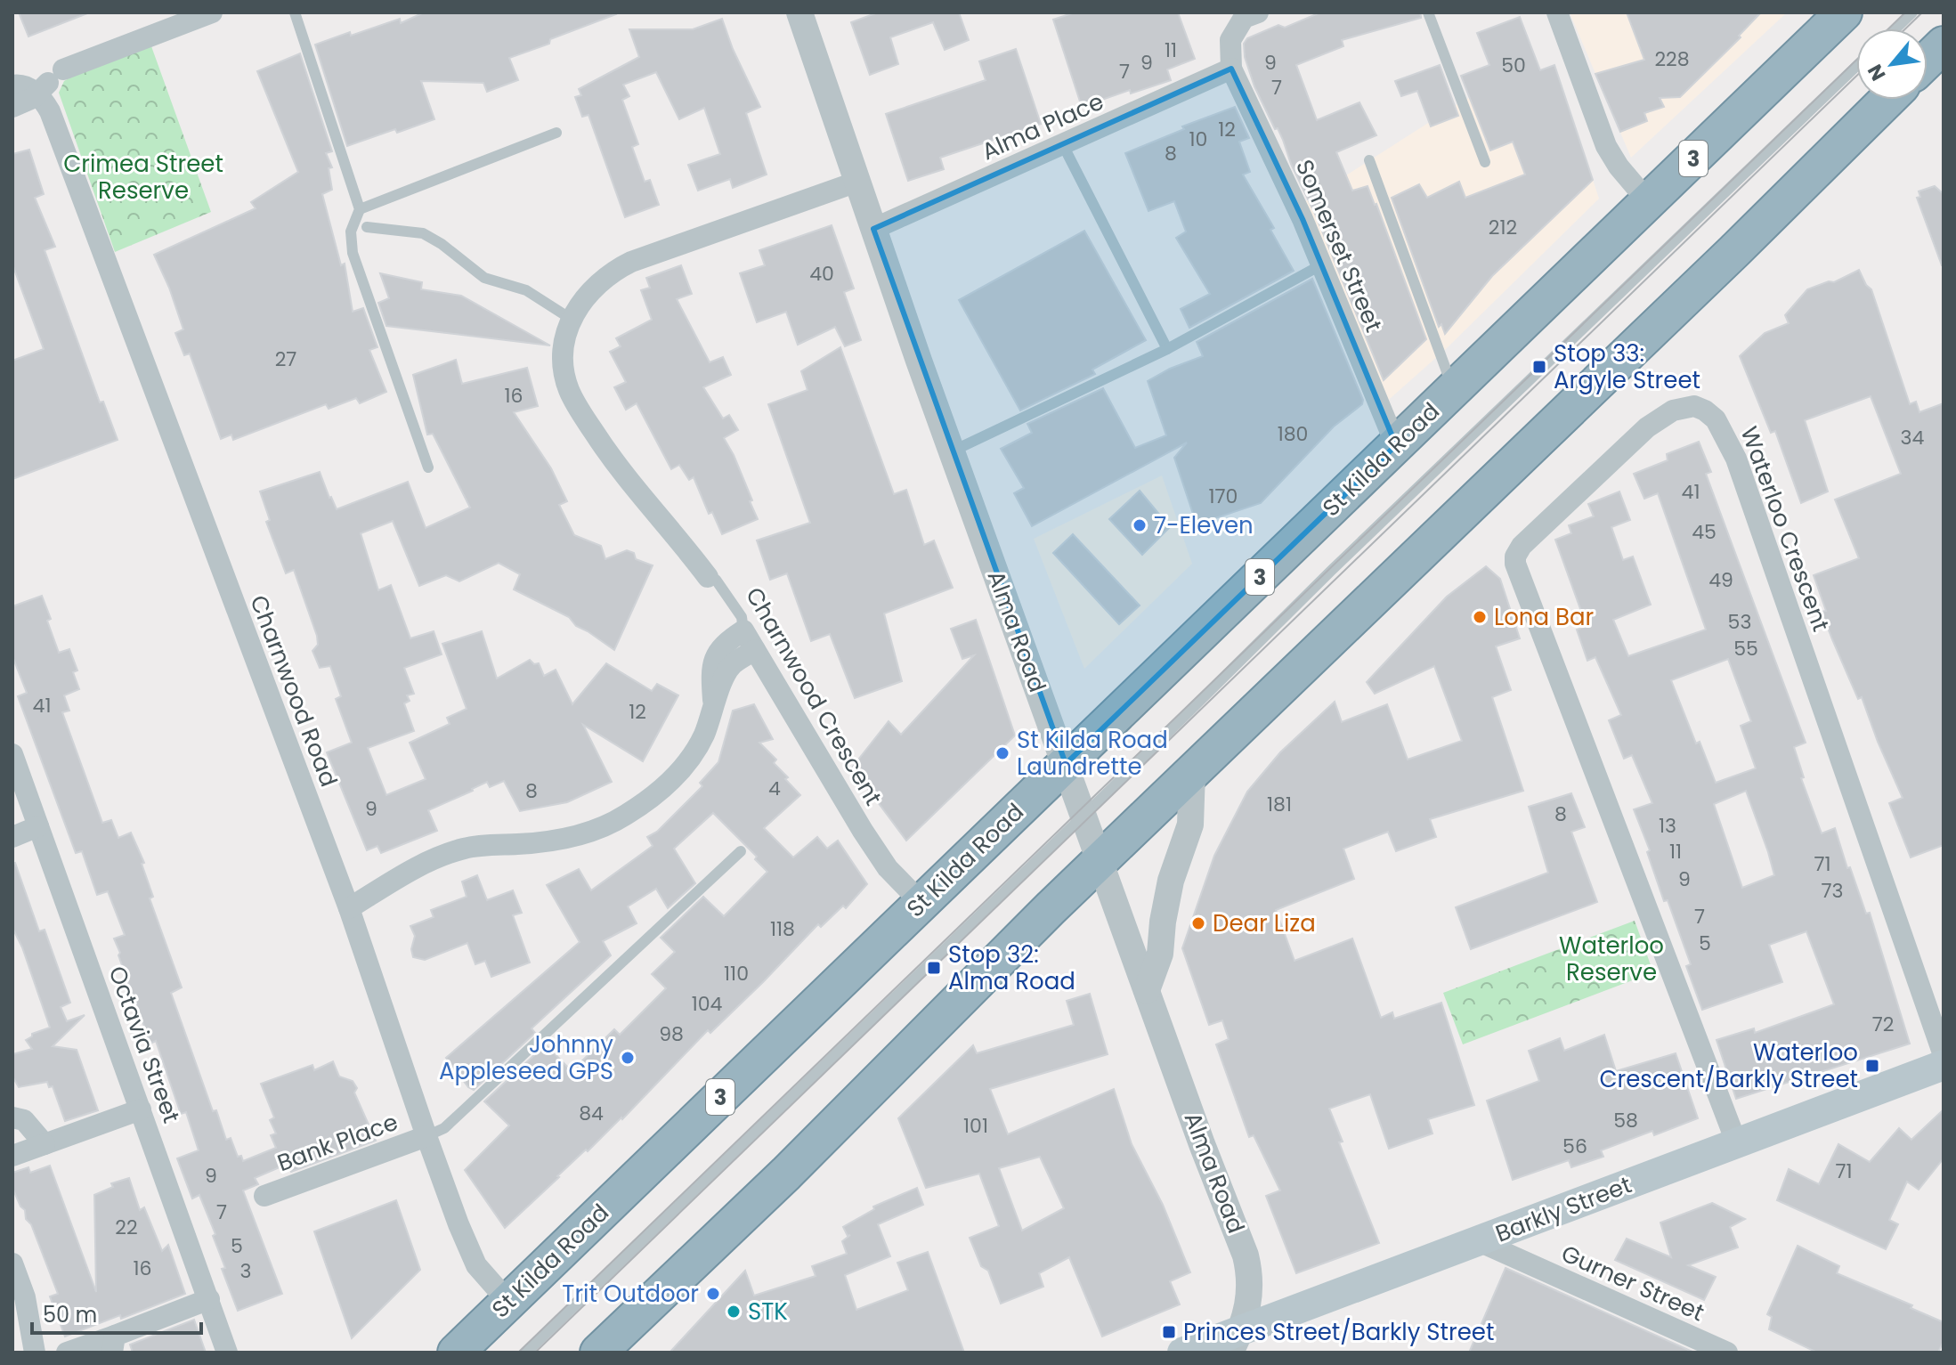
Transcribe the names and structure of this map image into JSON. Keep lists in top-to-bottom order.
{
  "streets": {
    "highway": ["3", "St Kilda Road"],
    "main road": ["Barkly Street"],
    "street": [
      "Alma Place",
      "Somerset Street",
      "Waterloo Crescent",
      "Alma Road",
      "Charnwood Road",
      "Charnwood Crescent",
      "Octavia Street",
      "Bank Place",
      "Gurner Street"
    ]
  },
  "crossings": [
    ["Alma Place", "Somerset Street"],
    ["Alma Place", "Alma Road"],
    ["Somerset Street", "St Kilda Road"],
    ["St Kilda Road", "Alma Road"],
    ["St Kilda Road", "Charnwood Road"],
    ["St Kilda Road", "Charnwood Crescent"],
    ["Waterloo Crescent", "Barkly Street"],
    ["Alma Road", "Charnwood Crescent"],
    ["Alma Road", "Barkly Street"],
    ["Charnwood Road", "Bank Place"],
    ["Barkly Street", "Gurner Street"]
  ],
  "parks": ["Crimea Street Reserve", "Waterloo Reserve"],
  "places": {
    "transit": [
      "Stop 33: Argyle Street",
      "Stop 32: Alma Road",
      "Waterloo Crescent/Barkly Street",
      "Princes Street/Barkly Street"
    ],
    "other": [
      "7-Eleven",
      "Lona Bar",
      "St Kilda Road Laundrette",
      "Dear Liza",
      "Johnny Appleseed GPS",
      "Trit Outdoor",
      "STK"
    ]
  },
  "house_numbers": [
    "11",
    "228",
    "9",
    "9",
    "50",
    "7",
    "7",
    "12",
    "10",
    "8",
    "212",
    "40",
    "27",
    "16",
    "180",
    "34",
    "41",
    "170",
    "45",
    "49",
    "53",
    "55",
    "41",
    "12",
    "4",
    "8",
    "181",
    "9",
    "8",
    "13",
    "11",
    "71",
    "9",
    "73",
    "7",
    "118",
    "5",
    "110",
    "104",
    "72",
    "98",
    "84",
    "58",
    "101",
    "56",
    "71",
    "9",
    "7",
    "22",
    "5",
    "16",
    "3"
  ],
  "scale_bar": "50 m",
  "north": "bottom left"
}
